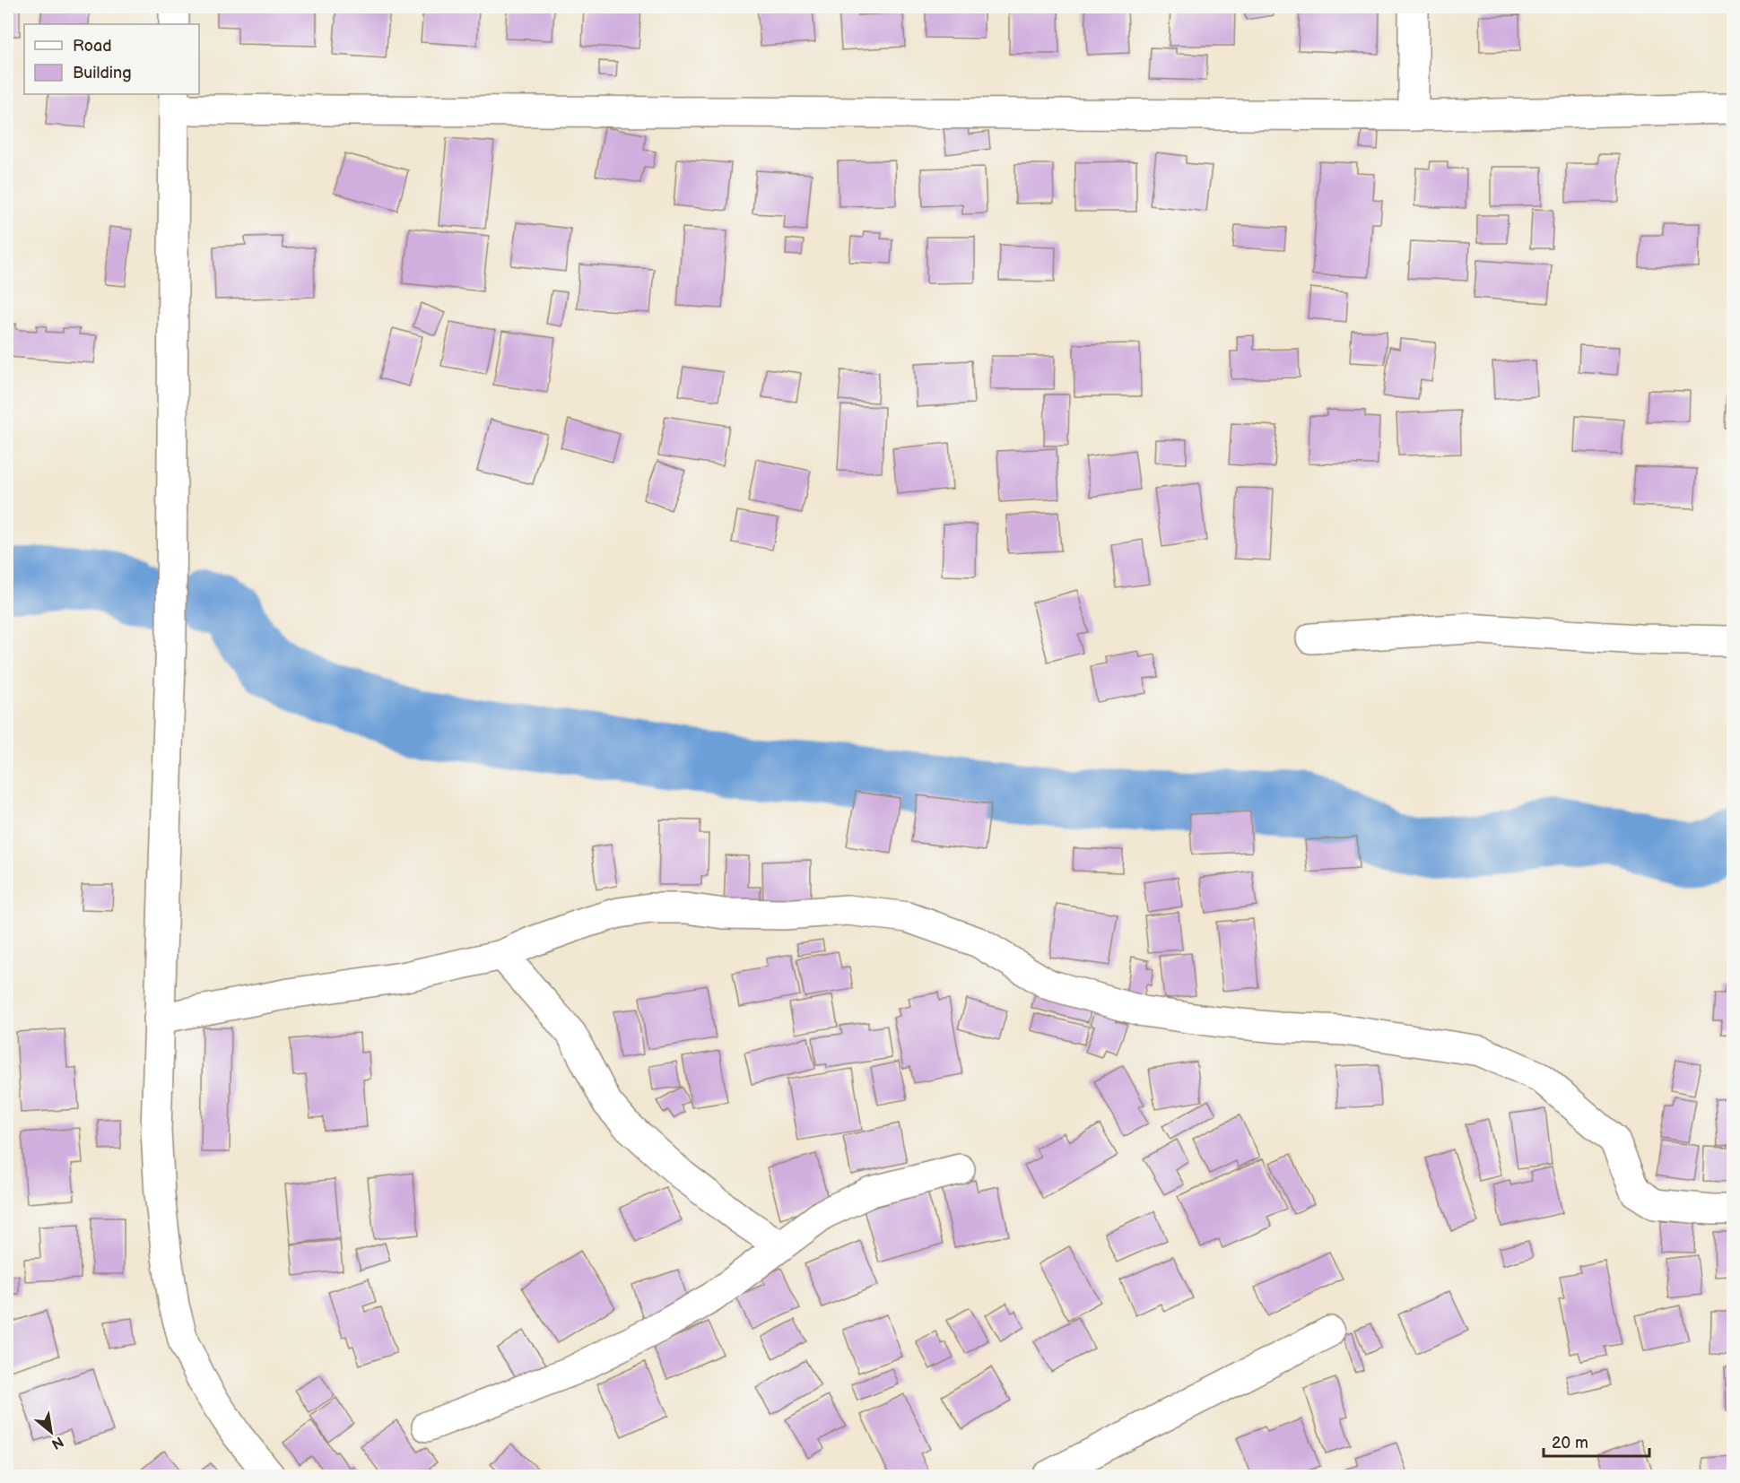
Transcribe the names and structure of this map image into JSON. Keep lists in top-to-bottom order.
{
  "legend": ["Road", "Building"],
  "scale_bar": "20 m",
  "north": "bottom right"
}
